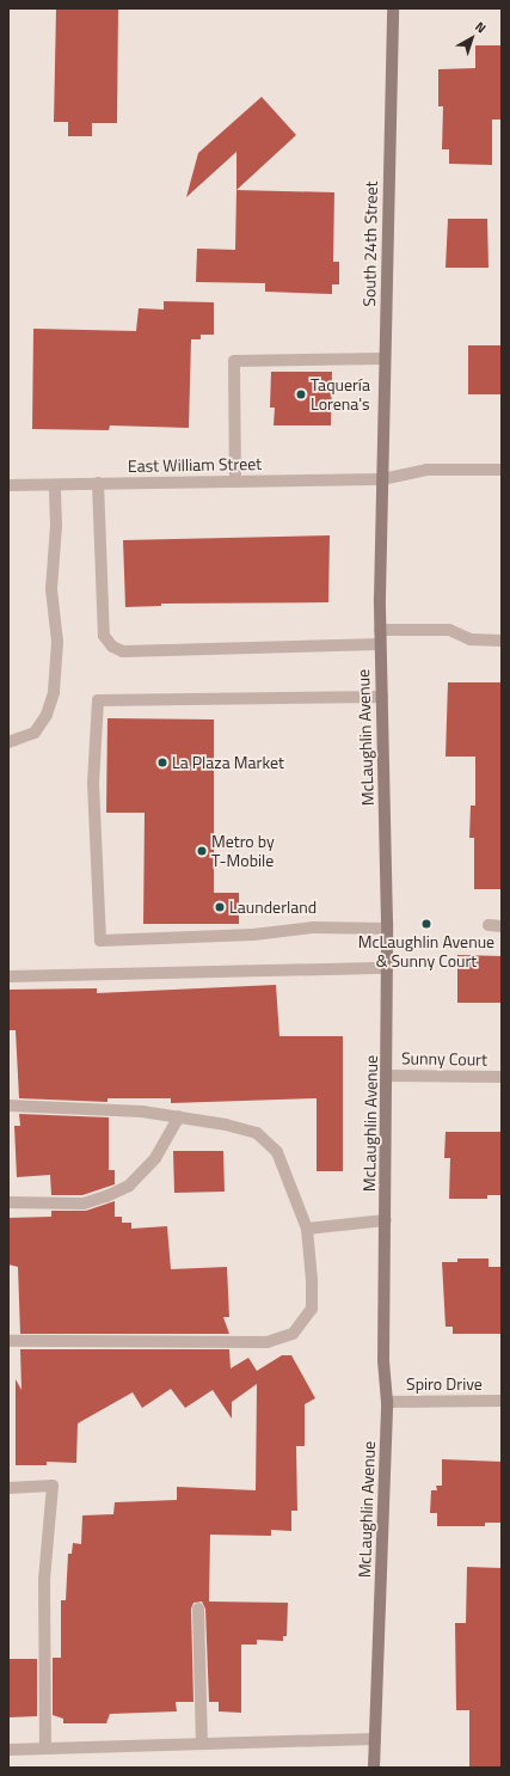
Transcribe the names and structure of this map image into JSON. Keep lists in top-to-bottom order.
{
  "streets": {
    "main road": ["South 24th Street", "McLaughlin Avenue"],
    "street": ["East William Street", "Sunny Court", "Spiro Drive"]
  },
  "crossings": [
    ["South 24th Street", "East William Street"],
    ["South 24th Street", "McLaughlin Avenue"],
    ["East William Street", "McLaughlin Avenue"],
    ["McLaughlin Avenue", "Sunny Court"],
    ["McLaughlin Avenue", "Spiro Drive"]
  ],
  "places": [
    "Taquería Lorena's",
    "La Plaza Market",
    "Metro by T-Mobile",
    "Launderland",
    "McLaughlin Avenue & Sunny Court"
  ],
  "north": "top right"
}
